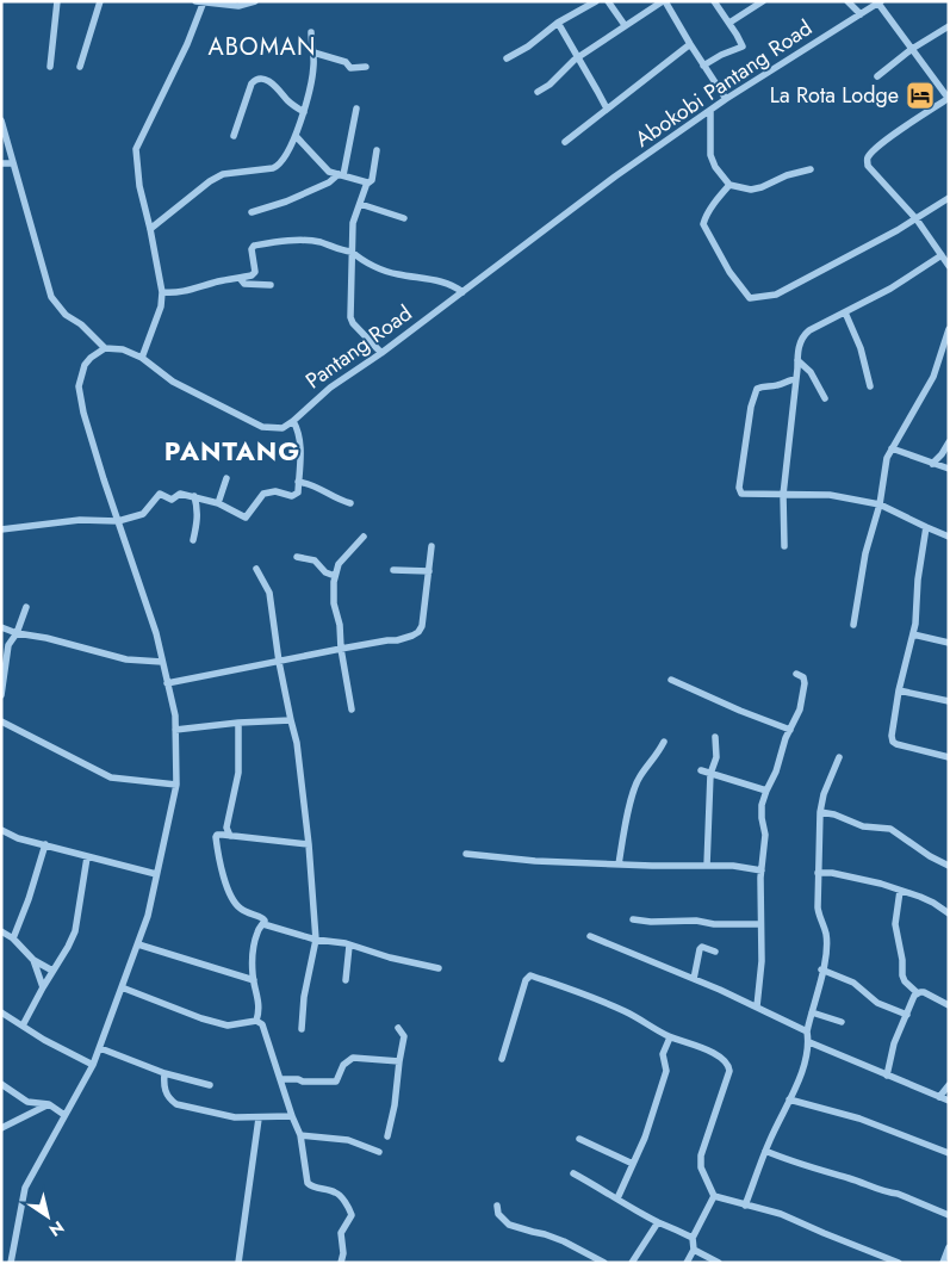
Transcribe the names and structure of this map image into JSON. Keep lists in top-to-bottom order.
{
  "streets": {
    "street": ["Abokobi Pantang Road", "Pantang Road"]
  },
  "crossings": [
    ["Abokobi Pantang Road", "Pantang Road"]
  ],
  "districts": ["ABOMAN", "PANTANG"],
  "places": {
    "hotel": ["La Rota Lodge"]
  },
  "north": "bottom right"
}
